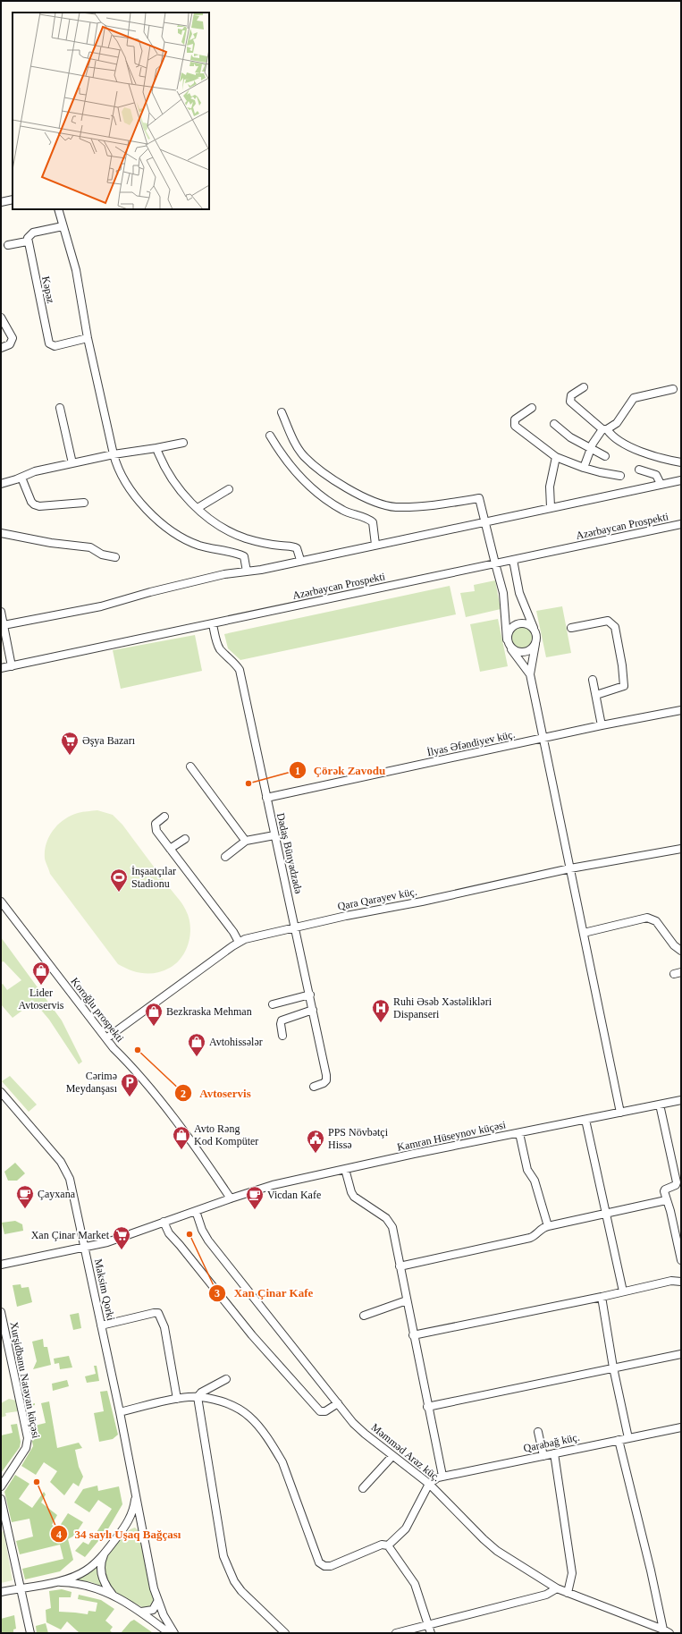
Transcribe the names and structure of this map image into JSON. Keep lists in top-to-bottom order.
{
  "streets": {
    "street": [
      "Kəpəz",
      "Azərbaycan Prospekti",
      "İlyas Əfəndiyev küç.",
      "Dadaş Bünyadzadə",
      "Qara Qarayev küç.",
      "Koroğlu prospekti",
      "Kamran Hüseynov küçəsi",
      "Maksim Qorki",
      "Xurşidbanu Natəvan küçəsi",
      "Qarabağ küç.",
      "Məmməd Araz küç."
    ]
  },
  "crossings": [
    ["Azərbaycan Prospekti", "Dadaş Bünyadzadə"],
    ["İlyas Əfəndiyev küç.", "Dadaş Bünyadzadə"],
    ["Dadaş Bünyadzadə", "Qara Qarayev küç."],
    ["Qara Qarayev küç.", "Koroğlu prospekti"],
    ["Koroğlu prospekti", "Kamran Hüseynov küçəsi"],
    ["Kamran Hüseynov küçəsi", "Maksim Qorki"],
    ["Kamran Hüseynov küçəsi", "Məmməd Araz küç."],
    ["Qarabağ küç.", "Məmməd Araz küç."]
  ],
  "places": {
    "supermarket": ["Əşya Bazarı", "Xan Çinar Market"],
    "other": [
      "Çörək Zavodu",
      "Avtoservis",
      "Xan Çinar Kafe",
      "34 saylı Uşaq Bağçası"
    ],
    "sports": ["İnşaatçılar Stadionu"],
    "shop": [
      "Lider Avtoservis",
      "Bezkraska Mehman",
      "Avtohissələr",
      "Avto Rəng Kod Kompüter"
    ],
    "hospital": ["Ruhi Əsəb Xəstəlikləri Dispanseri"],
    "parking": ["Cərimə Meydanşası"],
    "public building": ["PPS Növbətçi Hissə"],
    "cafe": ["Çayxana", "Vicdan Kafe"]
  }
}
